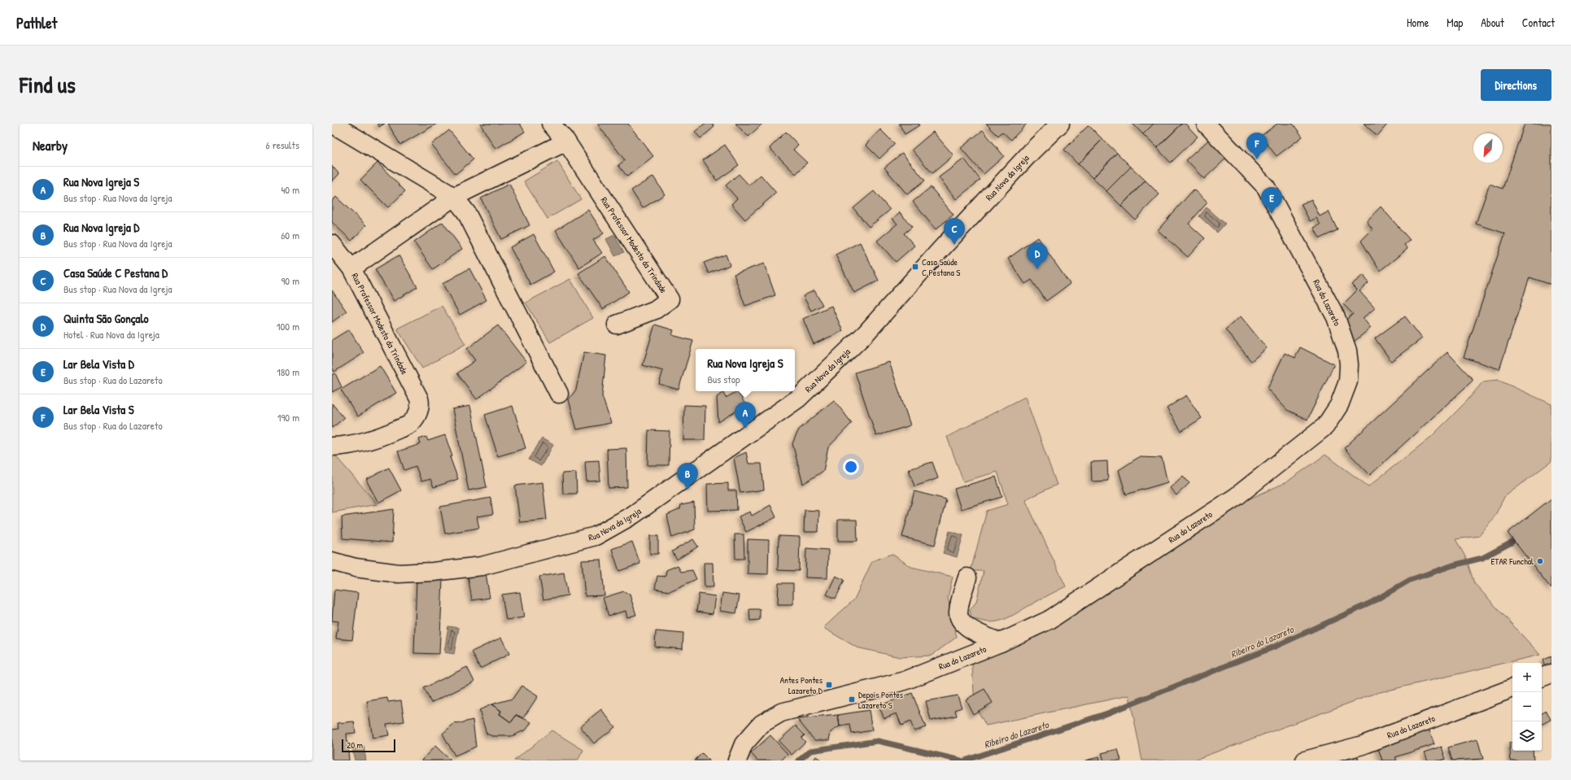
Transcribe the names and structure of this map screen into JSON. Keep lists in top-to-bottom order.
{
  "streets": {
    "street": ["Rua Nova da Igreja", "Rua Professor Modesto da Trindade", "Rua do Lazareto"]
  },
  "water": ["Ribeiro do Lazareto"],
  "places": {
    "transit": ["Casa Saúde C Pestana S", "Antes Pontes Lazareto D", "Depois Pontes Lazareto S"],
    "other": ["ETAR Funchal"]
  },
  "scale_bar": "20 m",
  "north": "bottom left",
  "page": {
    "header": "Pathlet",
    "nav": [
      "Home",
      "Map",
      "About",
      "Contact"
    ],
    "title": "Find us",
    "buttons": "Directions",
    "heading": ["Nearby", "6 results"],
    "pins": [
      "F",
      "E",
      "C",
      "D",
      "A",
      "B"
    ],
    "list": [
      {
        "mark": "A",
        "name": "Rua Nova Igreja S",
        "note": "Bus stop · Rua Nova da Igreja",
        "value": "40 m"
      },
      {
        "mark": "B",
        "name": "Rua Nova Igreja D",
        "note": "Bus stop · Rua Nova da Igreja",
        "value": "60 m"
      },
      {
        "mark": "C",
        "name": "Casa Saúde C Pestana D",
        "note": "Bus stop · Rua Nova da Igreja",
        "value": "90 m"
      },
      {
        "mark": "D",
        "name": "Quinta São Gonçalo",
        "note": "Hotel · Rua Nova da Igreja",
        "value": "100 m"
      },
      {
        "mark": "E",
        "name": "Lar Bela Vista D",
        "note": "Bus stop · Rua do Lazareto",
        "value": "180 m"
      },
      {
        "mark": "F",
        "name": "Lar Bela Vista S",
        "note": "Bus stop · Rua do Lazareto",
        "value": "190 m"
      }
    ],
    "popup": ["Rua Nova Igreja S", "Bus stop"],
    "map_buttons": ["+", "−"],
    "scale": "20 m"
  }
}
